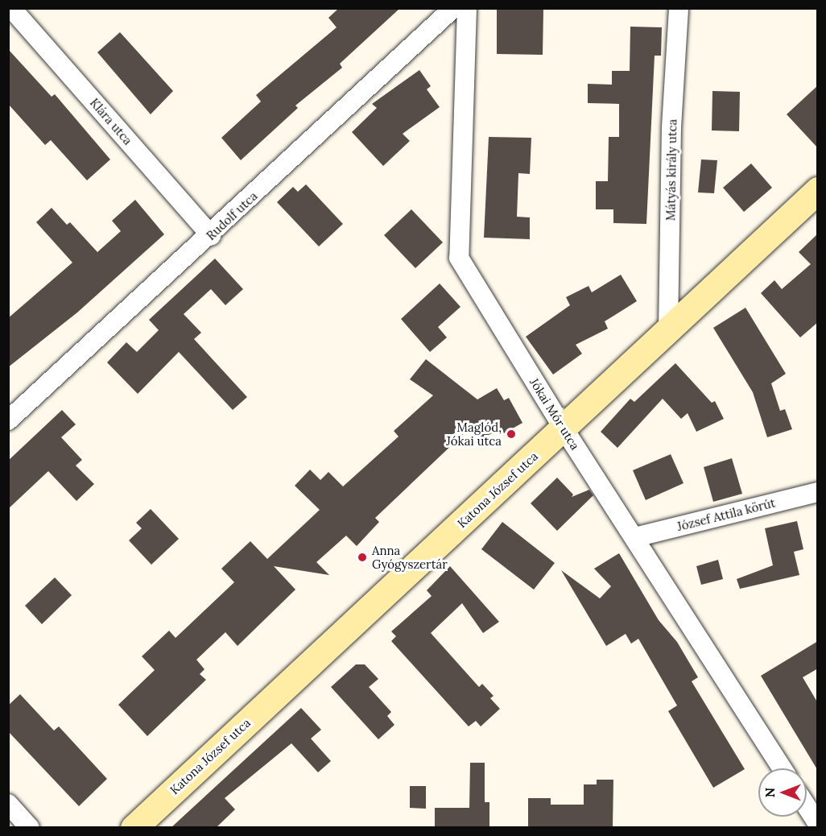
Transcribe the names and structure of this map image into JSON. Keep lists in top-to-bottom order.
{
  "streets": {
    "main road": ["Katona József utca"],
    "street": [
      "Klára utca",
      "Mátyás király utca",
      "Rudolf utca",
      "Jókai Mór utca",
      "József Attila körút"
    ]
  },
  "crossings": [
    ["Klára utca", "Rudolf utca"],
    ["Mátyás király utca", "Katona József utca"],
    ["Jókai Mór utca", "Katona József utca"],
    ["Jókai Mór utca", "József Attila körút"]
  ],
  "places": ["Maglód, Jókai utca", "Anna Gyógyszertár"],
  "north": "left"
}
